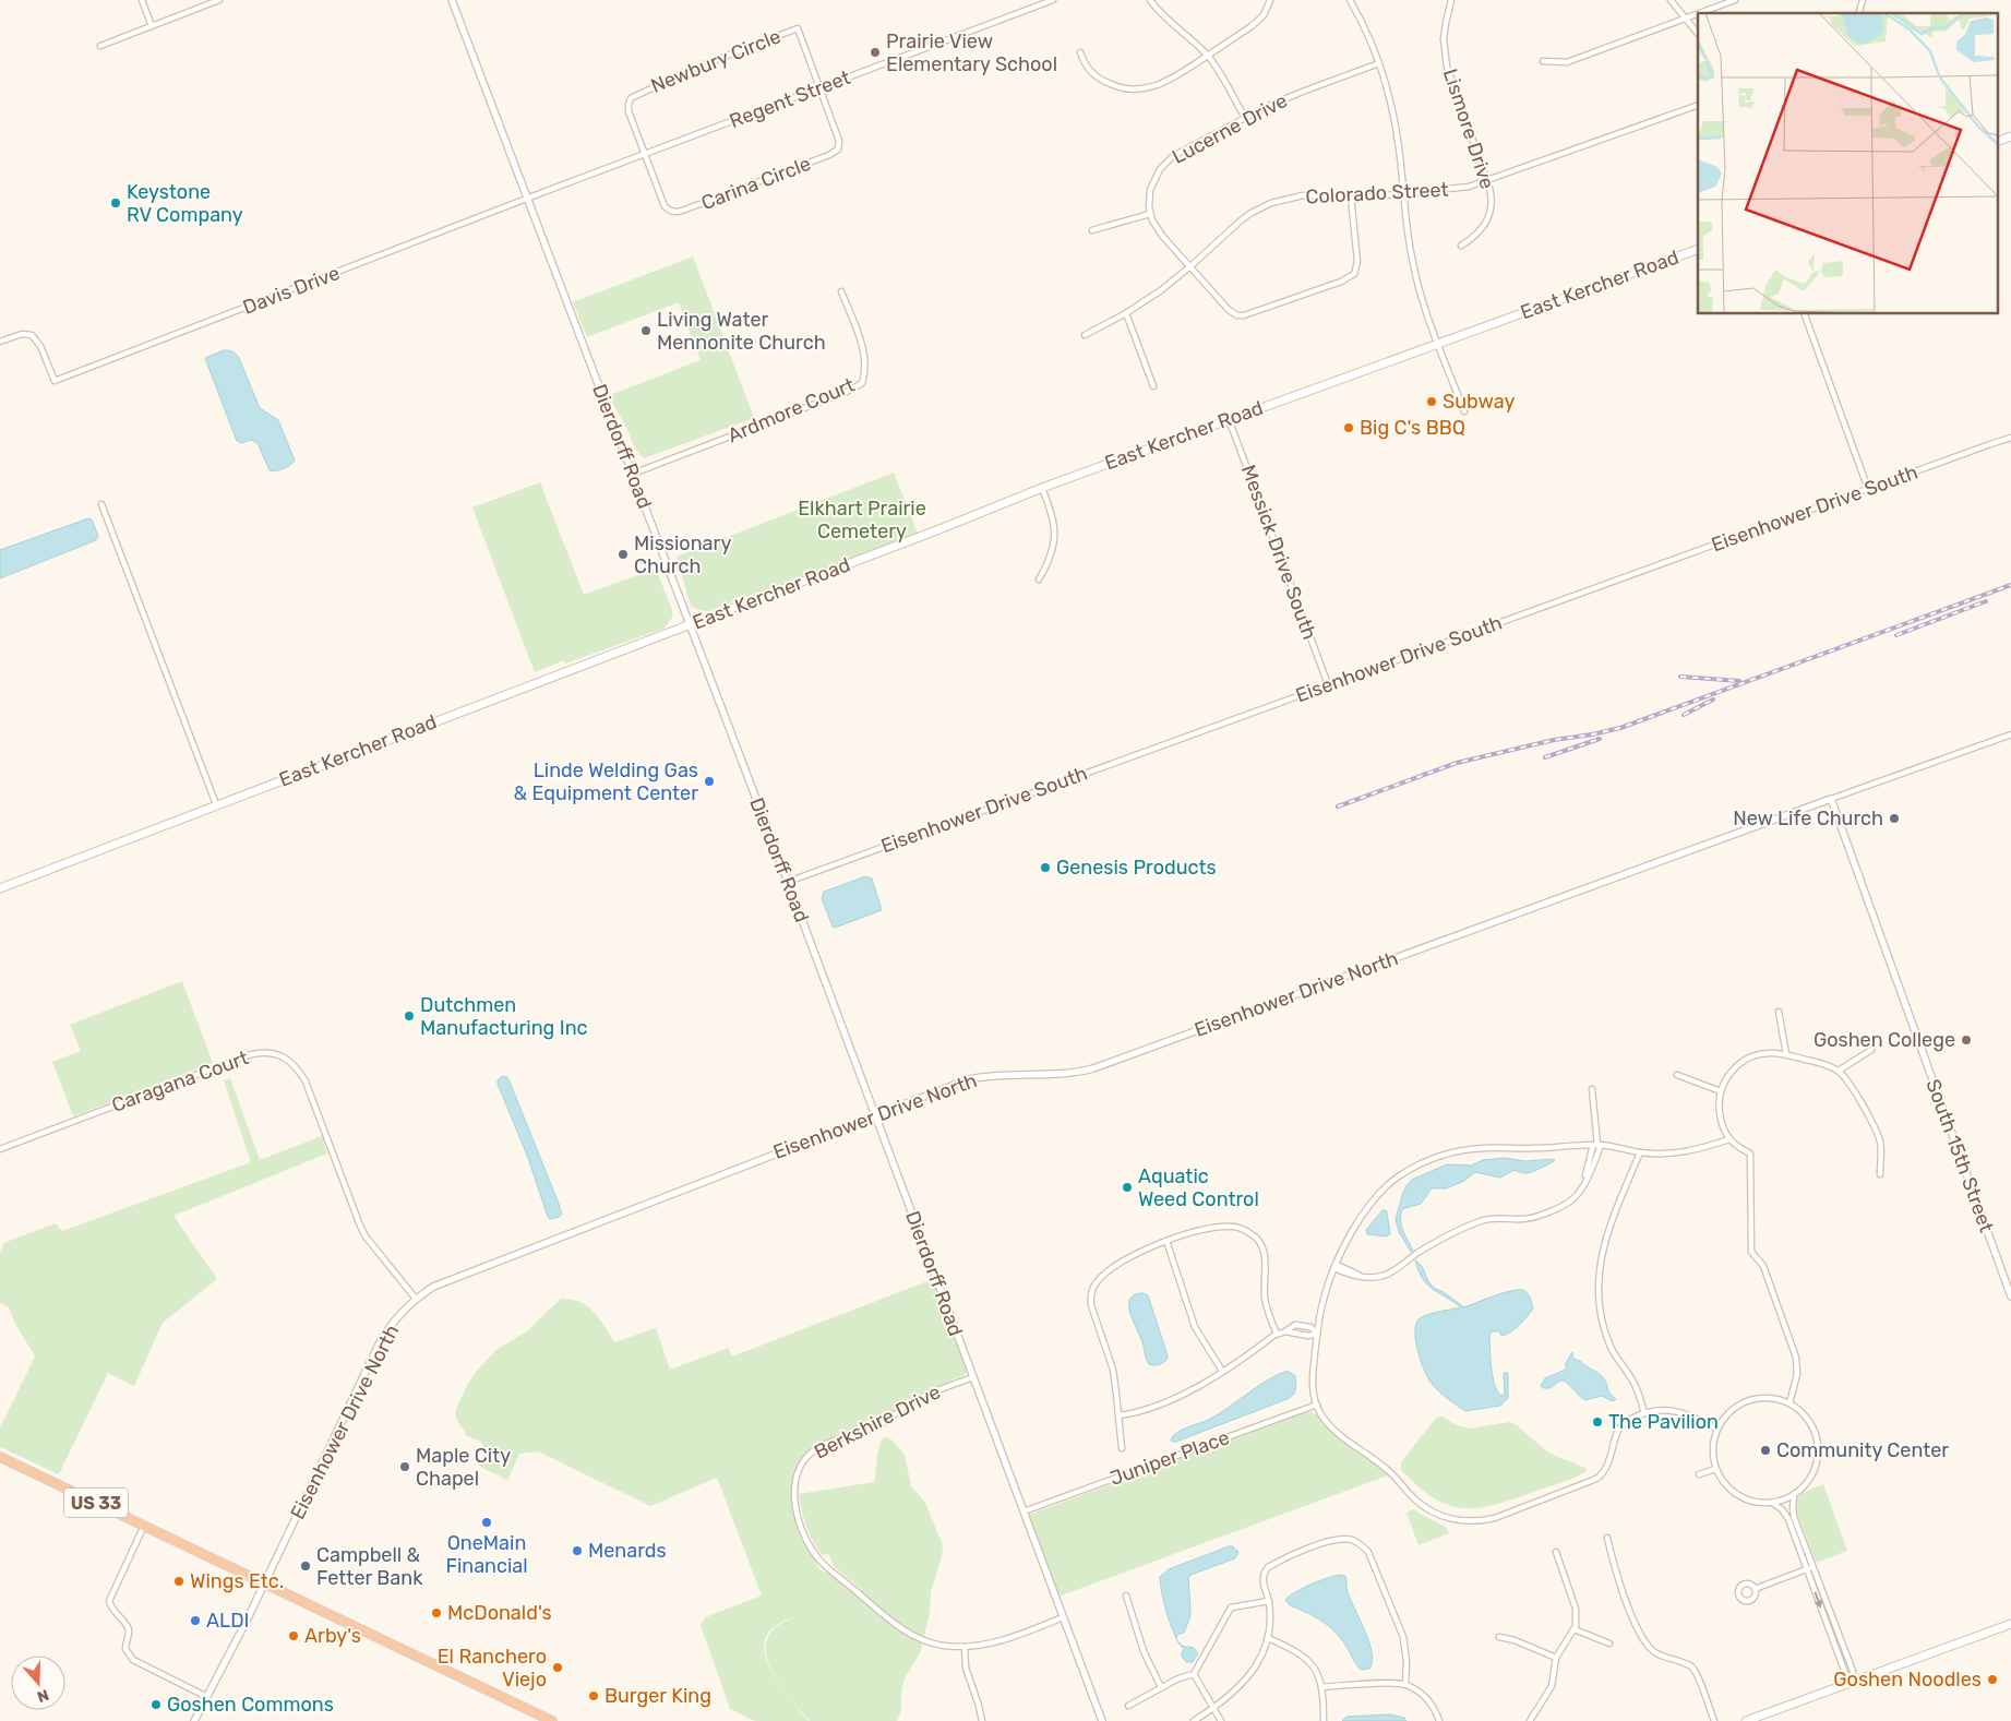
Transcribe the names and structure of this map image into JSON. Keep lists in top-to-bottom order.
{
  "streets": {
    "highway": ["US 33"],
    "main road": ["East Kercher Road"],
    "street": [
      "Newbury Circle",
      "Regent Street",
      "Lucerne Drive",
      "Lismore Drive",
      "Carina Circle",
      "Colorado Street",
      "Davis Drive",
      "Ardmore Court",
      "Dierdorff Road",
      "Eisenhower Drive South",
      "Messick Drive South",
      "Eisenhower Drive North",
      "Caragana Court",
      "South 15th Street",
      "Berkshire Drive",
      "Juniper Place"
    ]
  },
  "crossings": [
    ["Newbury Circle", "Regent Street"],
    ["Newbury Circle", "Carina Circle"],
    ["Regent Street", "Carina Circle"],
    ["Regent Street", "Davis Drive"],
    ["Regent Street", "Dierdorff Road"],
    ["Lismore Drive", "Colorado Street"],
    ["East Kercher Road", "Dierdorff Road"],
    ["East Kercher Road", "Messick Drive South"],
    ["Davis Drive", "Dierdorff Road"],
    ["Ardmore Court", "Dierdorff Road"],
    ["Dierdorff Road", "Eisenhower Drive South"],
    ["Dierdorff Road", "Eisenhower Drive North"],
    ["Dierdorff Road", "Berkshire Drive"],
    ["Dierdorff Road", "Juniper Place"],
    ["Eisenhower Drive South", "Messick Drive South"],
    ["Eisenhower Drive North", "Caragana Court"],
    ["Eisenhower Drive North", "South 15th Street"],
    ["Eisenhower Drive North", "US 33"]
  ],
  "parks": ["Elkhart Prairie Cemetery"],
  "places": [
    "Prairie View Elementary School",
    "Keystone RV Company",
    "Living Water Mennonite Church",
    "Subway",
    "Big C's BBQ",
    "Missionary Church",
    "Linde Welding Gas & Equipment Center",
    "New Life Church",
    "Genesis Products",
    "Dutchmen Manufacturing Inc",
    "Goshen College",
    "Aquatic Weed Control",
    "The Pavilion",
    "Community Center",
    "Maple City Chapel",
    "OneMain Financial",
    "Menards",
    "Campbell & Fetter Bank",
    "Wings Etc.",
    "McDonald's",
    "ALDI",
    "Arby's",
    "El Ranchero Viejo",
    "Goshen Noodles",
    "Burger King",
    "Goshen Commons"
  ],
  "north": "bottom"
}
